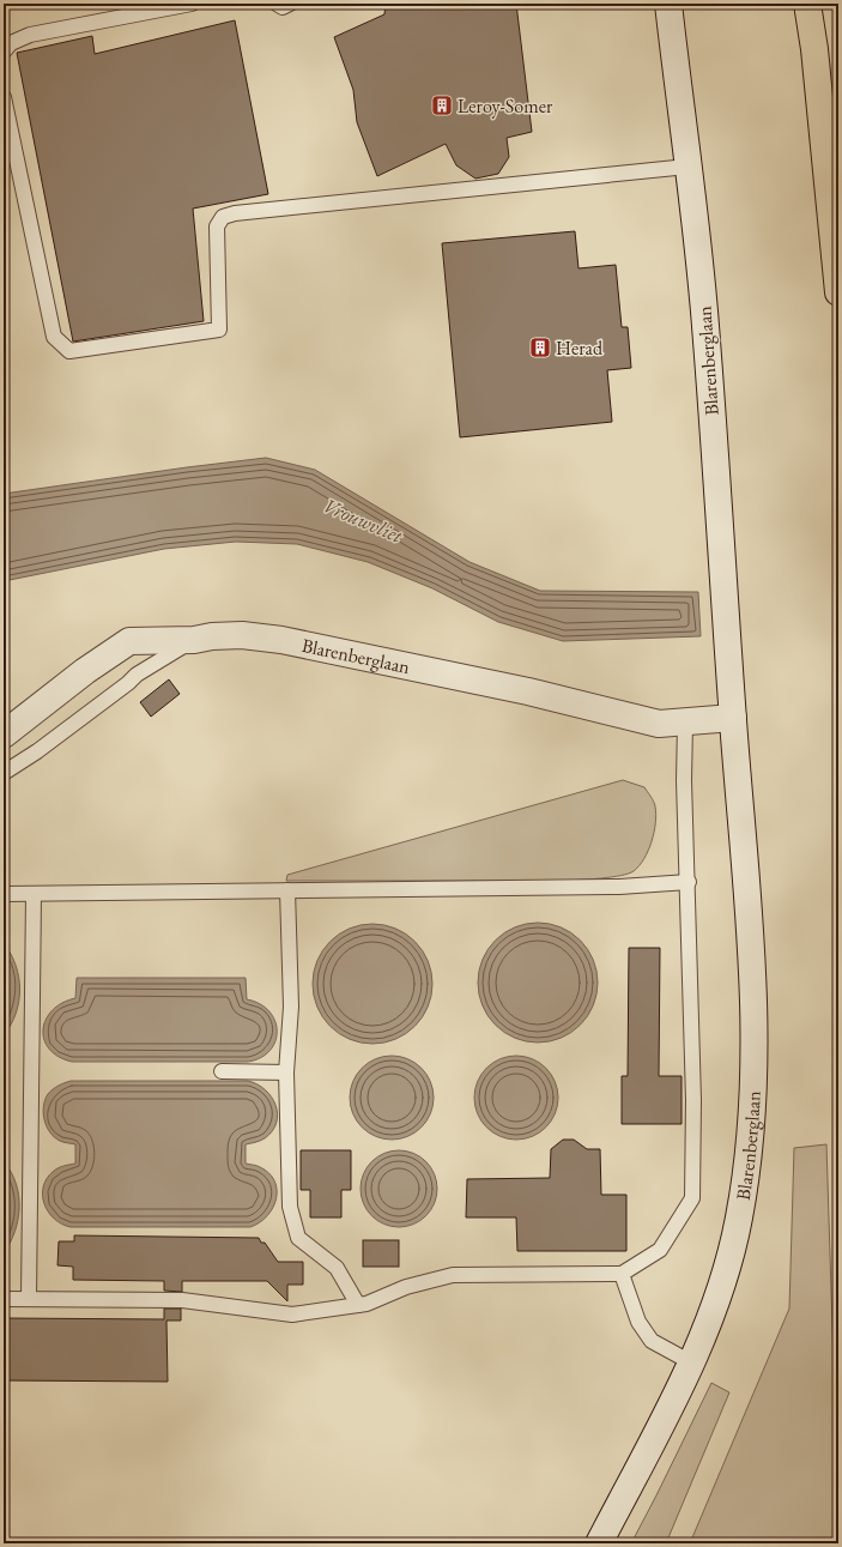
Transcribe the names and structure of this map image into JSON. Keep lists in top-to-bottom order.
{
  "streets": {
    "street": ["Blarenberglaan"]
  },
  "water": ["Vrouwvliet"],
  "places": {
    "building": ["Leroy-Somer", "Herad"]
  }
}
